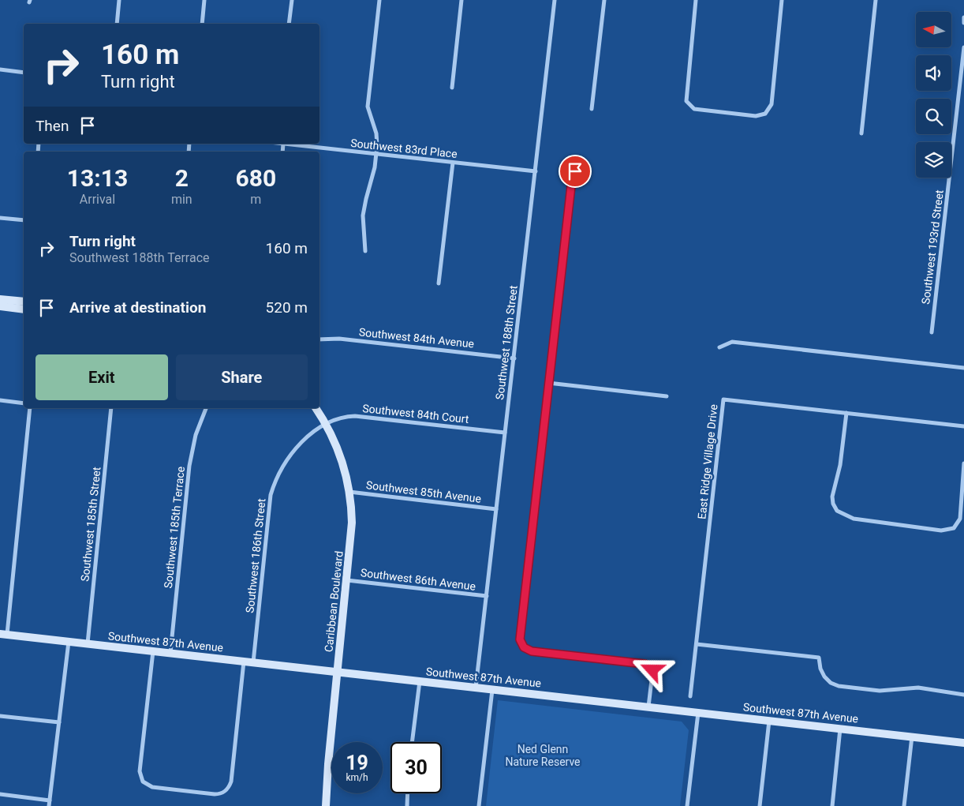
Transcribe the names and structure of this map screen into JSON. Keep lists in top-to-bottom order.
{
  "streets": {
    "street": [
      "Southwest 83rd Place",
      "Southwest 193rd Street",
      "Southwest 84th Avenue",
      "Southwest 188th Street",
      "Southwest 84th Court",
      "East Ridge Village Drive",
      "Southwest 85th Avenue",
      "Southwest 185th Street",
      "Southwest 185th Terrace",
      "Southwest 186th Street",
      "Southwest 86th Avenue",
      "Caribbean Boulevard",
      "Southwest 87th Avenue"
    ]
  },
  "crossings": [
    ["Southwest 83rd Place", "Southwest 188th Street"],
    ["Southwest 84th Avenue", "Southwest 188th Street"],
    ["Southwest 188th Street", "Southwest 84th Court"],
    ["Southwest 188th Street", "Southwest 85th Avenue"],
    ["Southwest 188th Street", "Southwest 86th Avenue"],
    ["Southwest 188th Street", "Southwest 87th Avenue"],
    ["Southwest 84th Court", "Southwest 186th Street"],
    ["Southwest 84th Court", "Caribbean Boulevard"],
    ["Southwest 85th Avenue", "Caribbean Boulevard"],
    ["Southwest 185th Street", "Southwest 87th Avenue"],
    ["Southwest 185th Terrace", "Southwest 87th Avenue"],
    ["Southwest 186th Street", "Caribbean Boulevard"],
    ["Southwest 186th Street", "Southwest 87th Avenue"],
    ["Southwest 86th Avenue", "Caribbean Boulevard"],
    ["Caribbean Boulevard", "Southwest 87th Avenue"]
  ],
  "parks": ["Ned Glenn Nature Reserve"],
  "north": "left",
  "page": {
    "turn": ["160 m", "Turn right"],
    "then": "Then",
    "eta": [
      "13:13",
      "Arrival",
      "2",
      "min",
      "680",
      "m"
    ],
    "list": [
      {
        "name": "Turn right",
        "note": "Southwest 188th Terrace",
        "value": "160 m"
      },
      {
        "name": "Arrive at destination",
        "value": "520 m"
      }
    ],
    "buttons": ["Exit", "Share"],
    "speed": "19 km/h",
    "limit": "30"
  }
}
